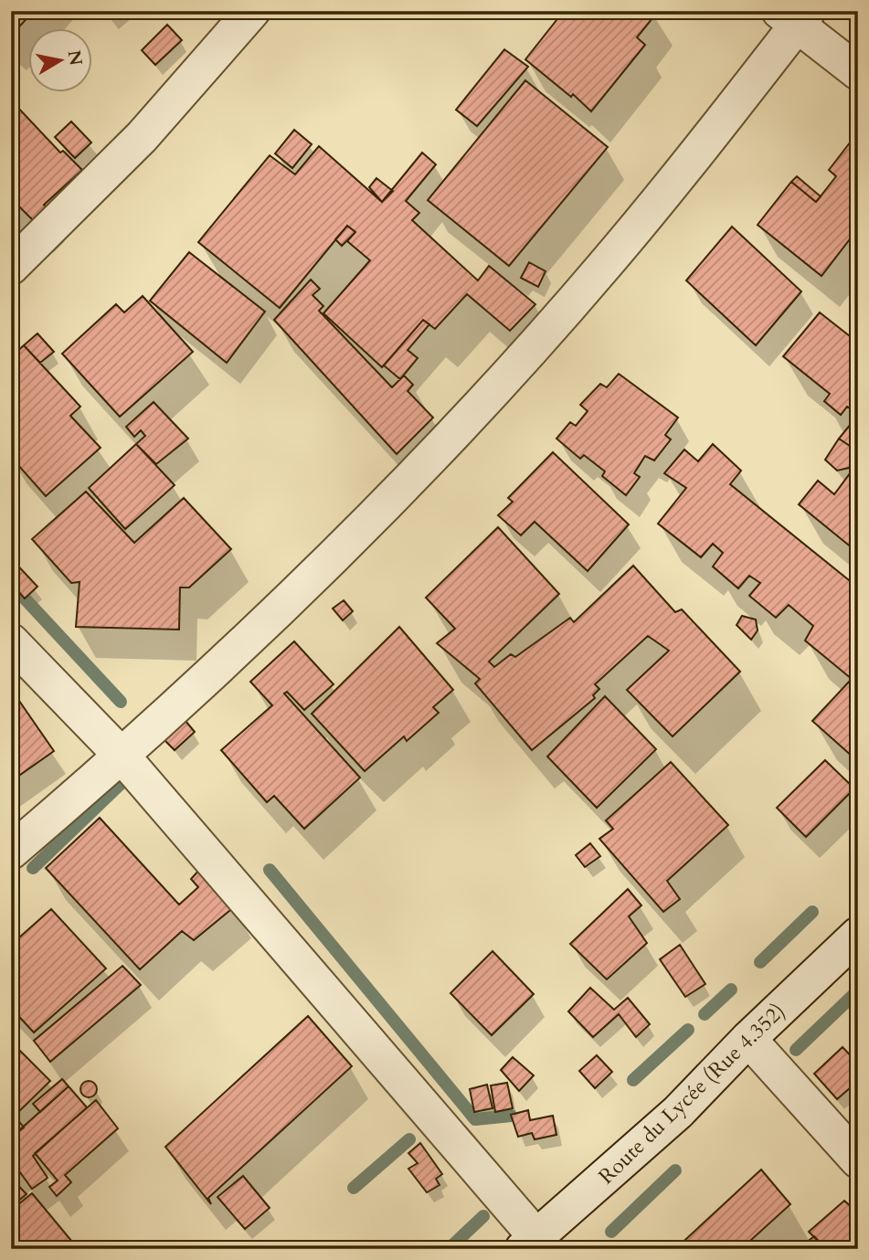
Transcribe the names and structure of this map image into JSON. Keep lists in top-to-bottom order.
{
  "streets": {
    "street": ["Route du Lycée (Rue 4.352)"]
  },
  "north": "right"
}
